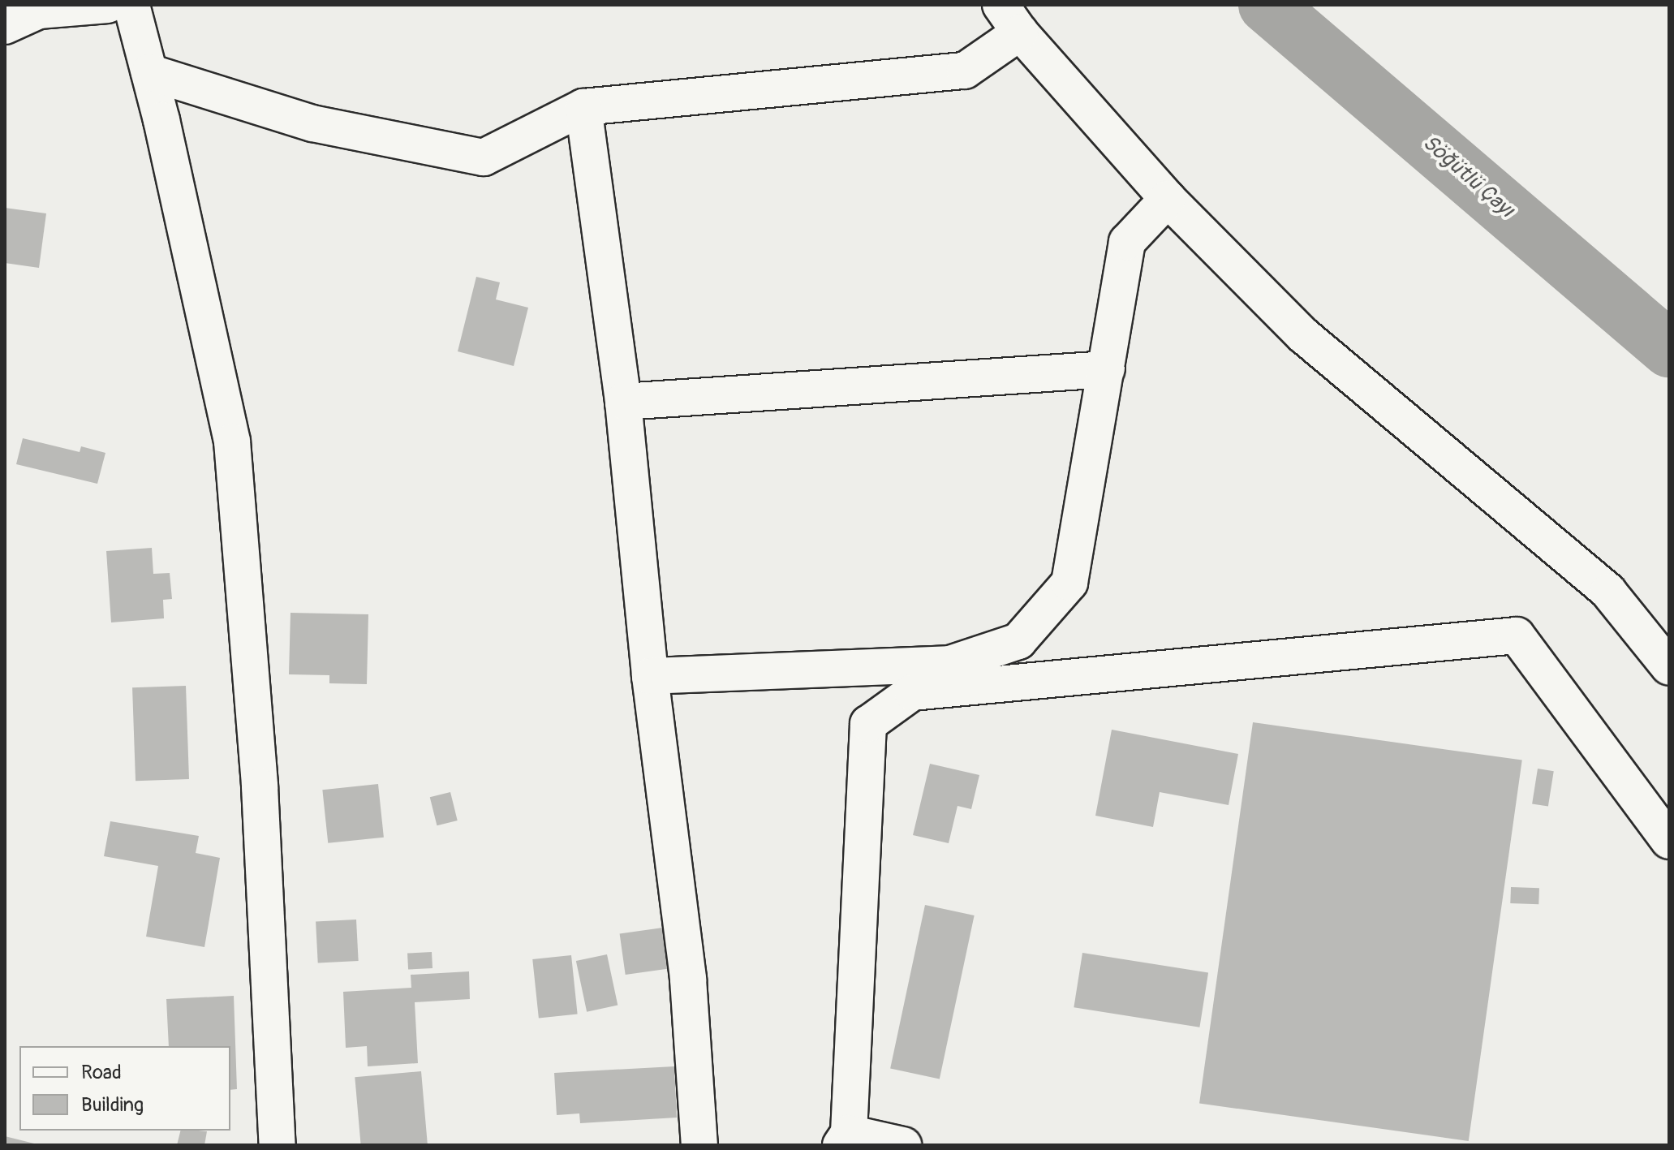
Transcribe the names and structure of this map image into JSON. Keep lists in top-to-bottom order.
{
  "water": ["Söğütlü Çayı"],
  "legend": ["Road", "Building"]
}
